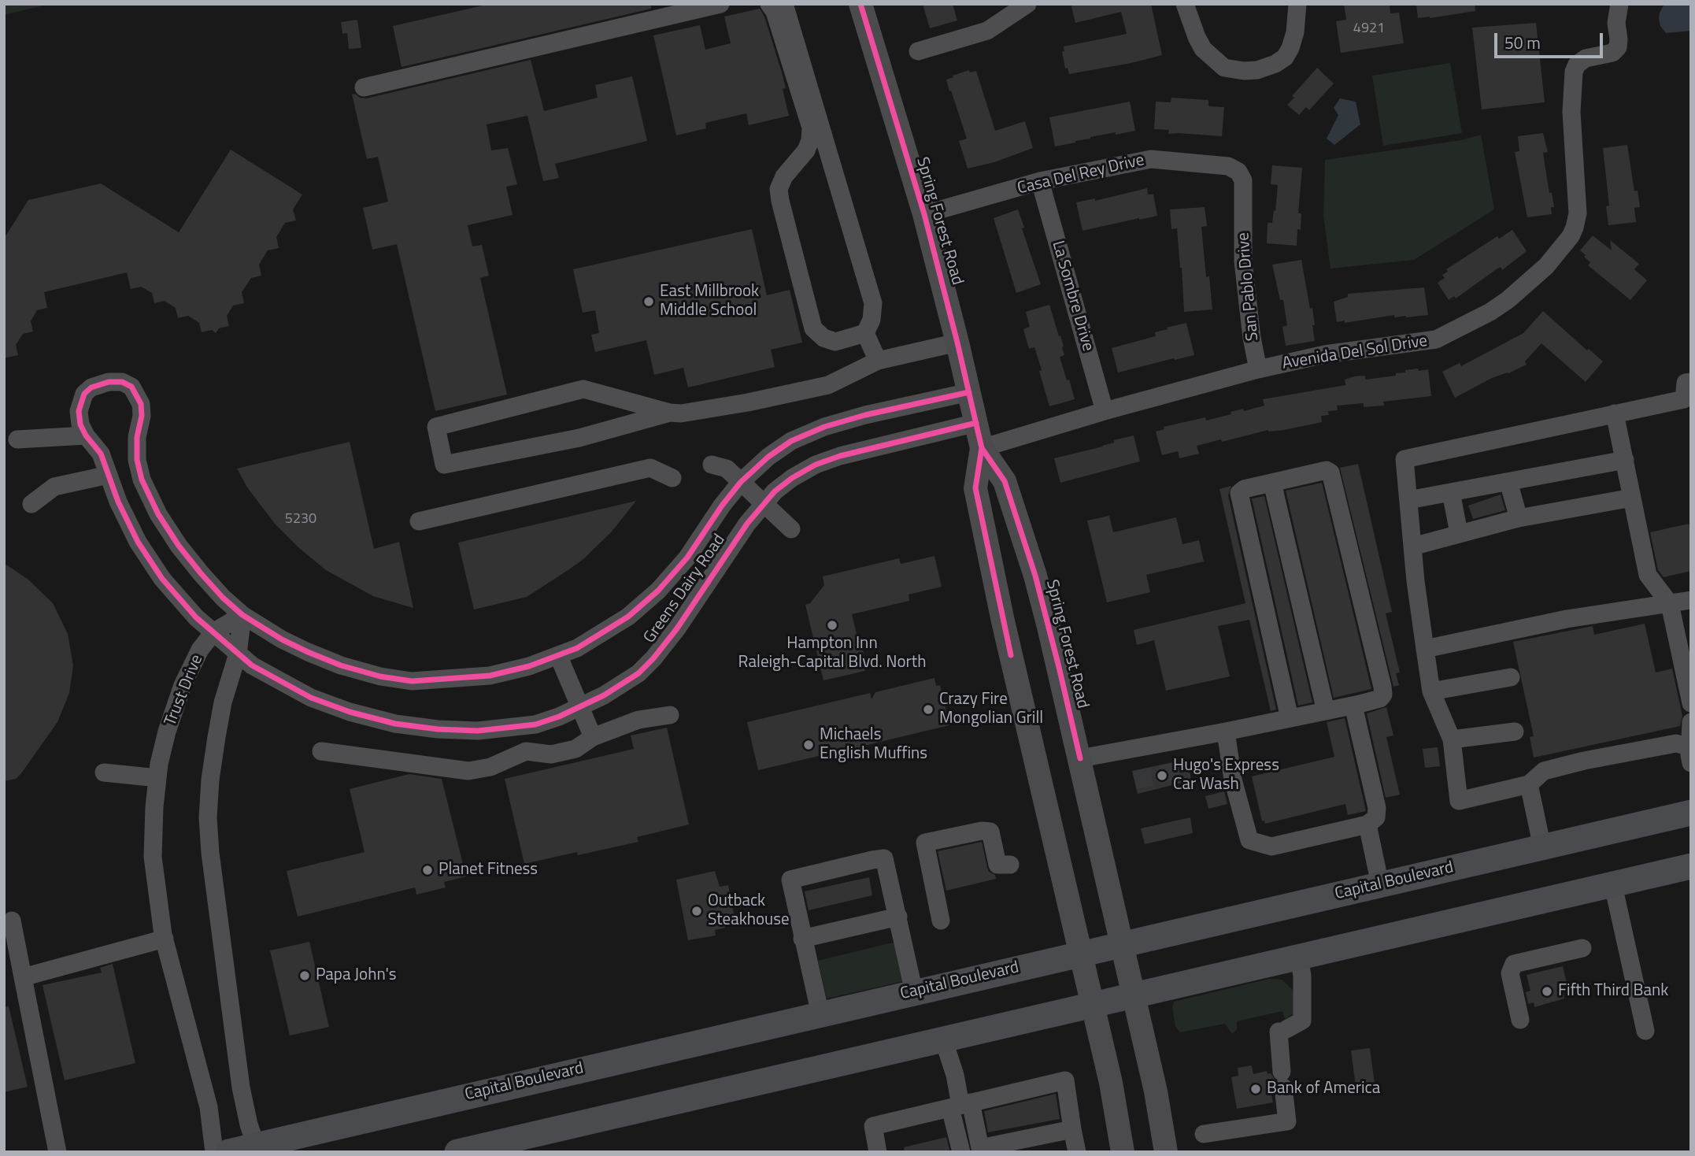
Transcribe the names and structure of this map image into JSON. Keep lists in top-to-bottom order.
{
  "streets": {
    "highway": ["Capital Boulevard"],
    "main road": ["Spring Forest Road"],
    "street": [
      "Casa Del Rey Drive",
      "San Pablo Drive",
      "La Sombre Drive",
      "Avenida Del Sol Drive",
      "Greens Dairy Road",
      "Trust Drive"
    ]
  },
  "crossings": [
    ["Casa Del Rey Drive", "Spring Forest Road"],
    ["Casa Del Rey Drive", "San Pablo Drive"],
    ["Casa Del Rey Drive", "La Sombre Drive"],
    ["Spring Forest Road", "Avenida Del Sol Drive"],
    ["Spring Forest Road", "Greens Dairy Road"],
    ["Spring Forest Road", "Capital Boulevard"],
    ["San Pablo Drive", "Avenida Del Sol Drive"],
    ["La Sombre Drive", "Avenida Del Sol Drive"],
    ["Greens Dairy Road", "Trust Drive"]
  ],
  "places": [
    "East Millbrook Middle School",
    "Hampton Inn Raleigh-Capital Blvd. North",
    "Crazy Fire Mongolian Grill",
    "Michaels English Muffins",
    "Hugo's Express Car Wash",
    "Planet Fitness",
    "Outback Steakhouse",
    "Papa John's",
    "Fifth Third Bank",
    "Bank of America"
  ],
  "house_numbers": ["4921", "5230"],
  "scale_bar": "50 m"
}
